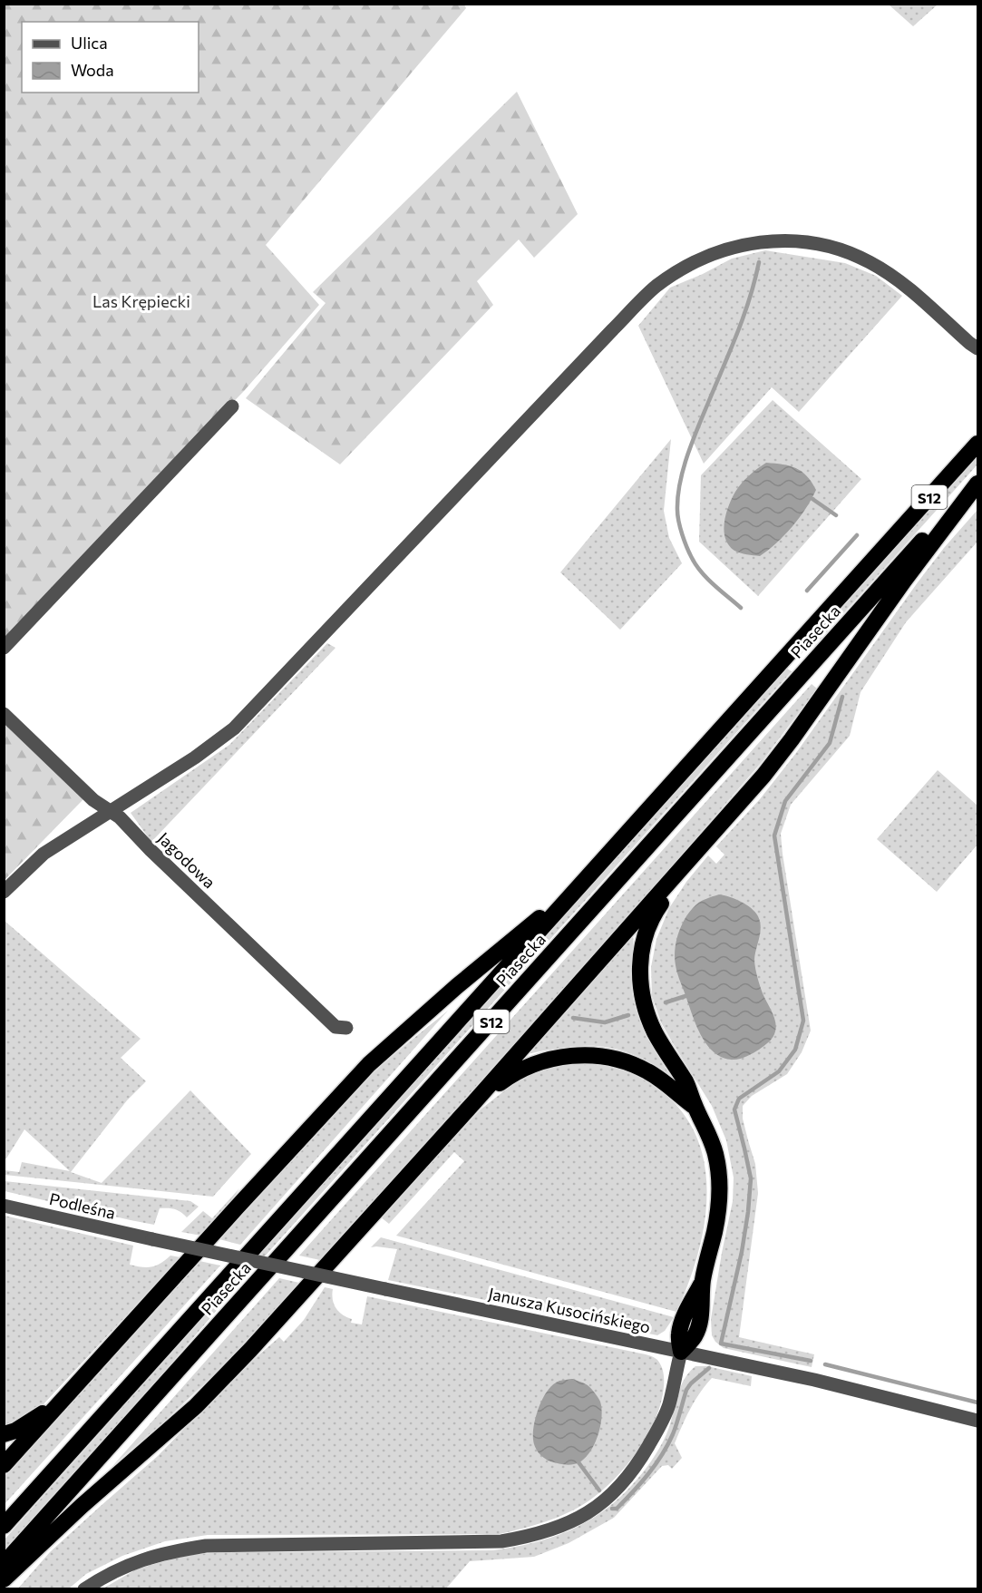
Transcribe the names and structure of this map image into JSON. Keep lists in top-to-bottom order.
{
  "streets": {
    "highway": ["S12", "Piasecka"],
    "street": ["Jagodowa", "Podleśna", "Janusza Kusocińskiego"]
  },
  "crossings": [
    ["Podleśna", "Janusza Kusocińskiego"]
  ],
  "parks": ["Las Krępiecki"],
  "legend": ["Ulica", "Woda"]
}
